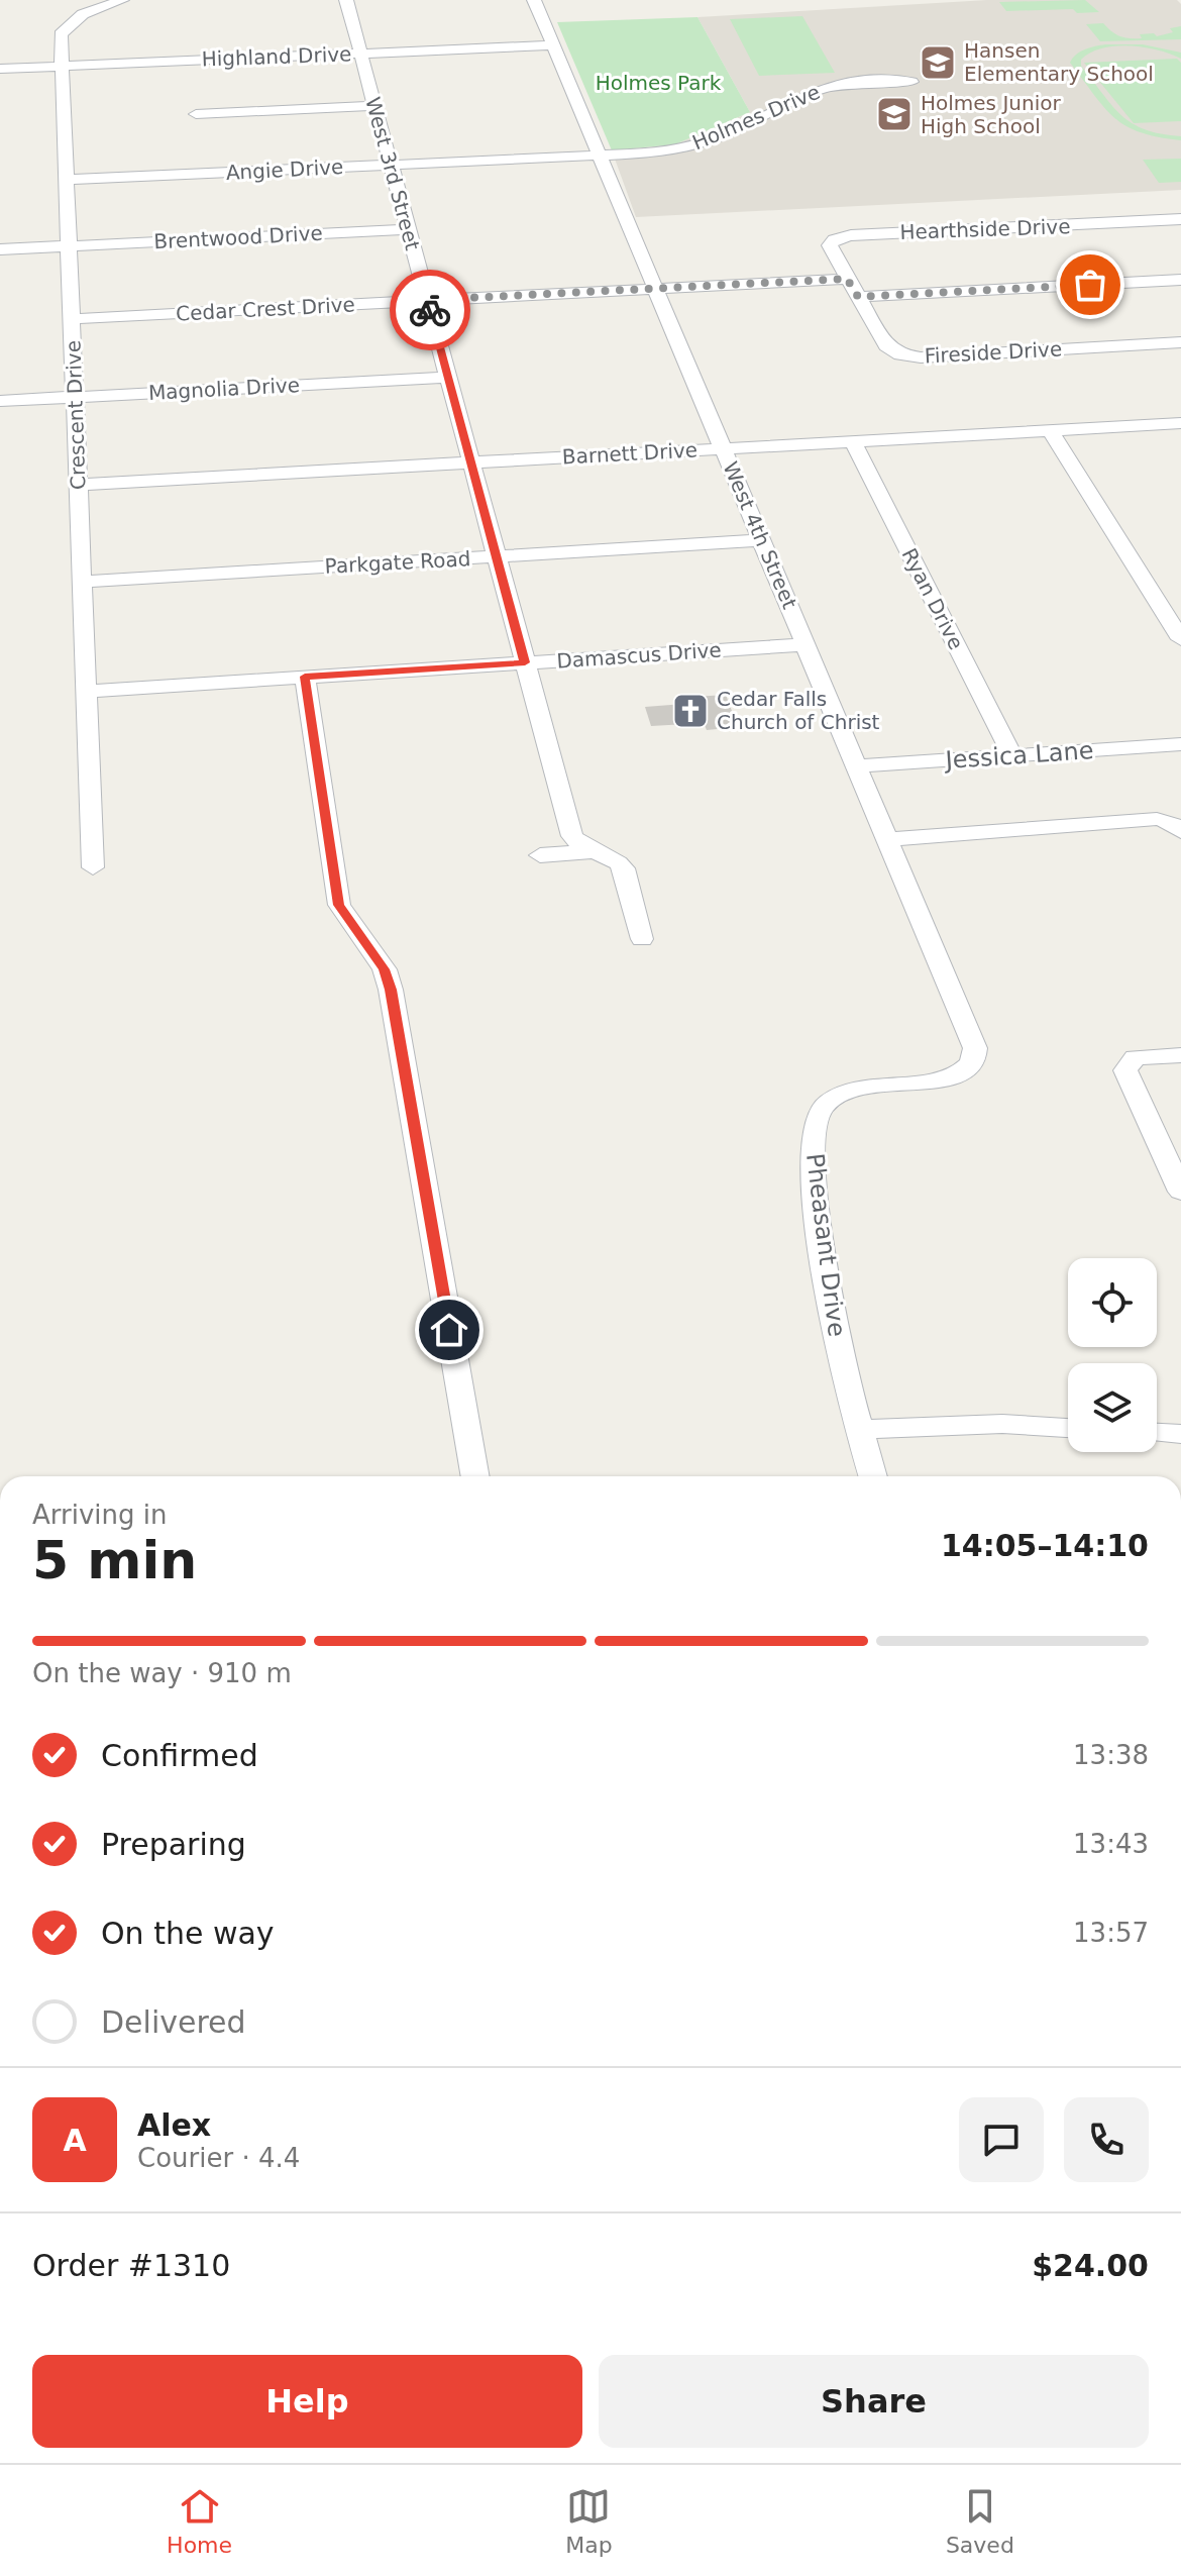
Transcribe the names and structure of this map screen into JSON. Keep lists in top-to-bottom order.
{
  "streets": {
    "street": [
      "Highland Drive",
      "Holmes Drive",
      "Angie Drive",
      "West 3rd Street",
      "Hearthside Drive",
      "Brentwood Drive",
      "Cedar Crest Drive",
      "Fireside Drive",
      "Magnolia Drive",
      "Crescent Drive",
      "Barnett Drive",
      "West 4th Street",
      "Parkgate Road",
      "Ryan Drive",
      "Damascus Drive",
      "Jessica Lane",
      "Pheasant Drive"
    ]
  },
  "crossings": [
    ["Highland Drive", "West 3rd Street"],
    ["Highland Drive", "Crescent Drive"],
    ["Highland Drive", "West 4th Street"],
    ["Holmes Drive", "Angie Drive"],
    ["Holmes Drive", "West 4th Street"],
    ["Angie Drive", "West 3rd Street"],
    ["Angie Drive", "Crescent Drive"],
    ["Angie Drive", "West 4th Street"],
    ["West 3rd Street", "Brentwood Drive"],
    ["West 3rd Street", "Cedar Crest Drive"],
    ["West 3rd Street", "Magnolia Drive"],
    ["West 3rd Street", "Barnett Drive"],
    ["West 3rd Street", "Parkgate Road"],
    ["West 3rd Street", "Damascus Drive"],
    ["Hearthside Drive", "Cedar Crest Drive"],
    ["Hearthside Drive", "Fireside Drive"],
    ["Brentwood Drive", "Crescent Drive"],
    ["Cedar Crest Drive", "Fireside Drive"],
    ["Cedar Crest Drive", "Crescent Drive"],
    ["Cedar Crest Drive", "West 4th Street"],
    ["Magnolia Drive", "Crescent Drive"],
    ["Crescent Drive", "Barnett Drive"],
    ["Crescent Drive", "Parkgate Road"],
    ["Crescent Drive", "Damascus Drive"],
    ["Barnett Drive", "West 4th Street"],
    ["Barnett Drive", "Ryan Drive"],
    ["West 4th Street", "Parkgate Road"],
    ["West 4th Street", "Damascus Drive"],
    ["West 4th Street", "Jessica Lane"],
    ["West 4th Street", "Pheasant Drive"],
    ["Ryan Drive", "Jessica Lane"]
  ],
  "parks": ["Holmes Park"],
  "places": {
    "school or university": ["Hansen Elementary School", "Holmes Junior High School"],
    "church": ["Cedar Falls Church of Christ"]
  },
  "page": {
    "heading": ["5 min", "Arriving in", "14:05–14:10"],
    "panel": [
      "Alex",
      "Courier · 4.4",
      "Order #1310",
      "$24.00"
    ],
    "bar": "On the way · 910 m",
    "list": [
      ["Confirmed", "13:38"],
      ["Preparing", "13:43"],
      ["On the way", "13:57"],
      "Delivered"
    ],
    "round": "A",
    "buttons": ["Help", "Share"],
    "tabs": ["Home", "Map", "Saved"]
  }
}
